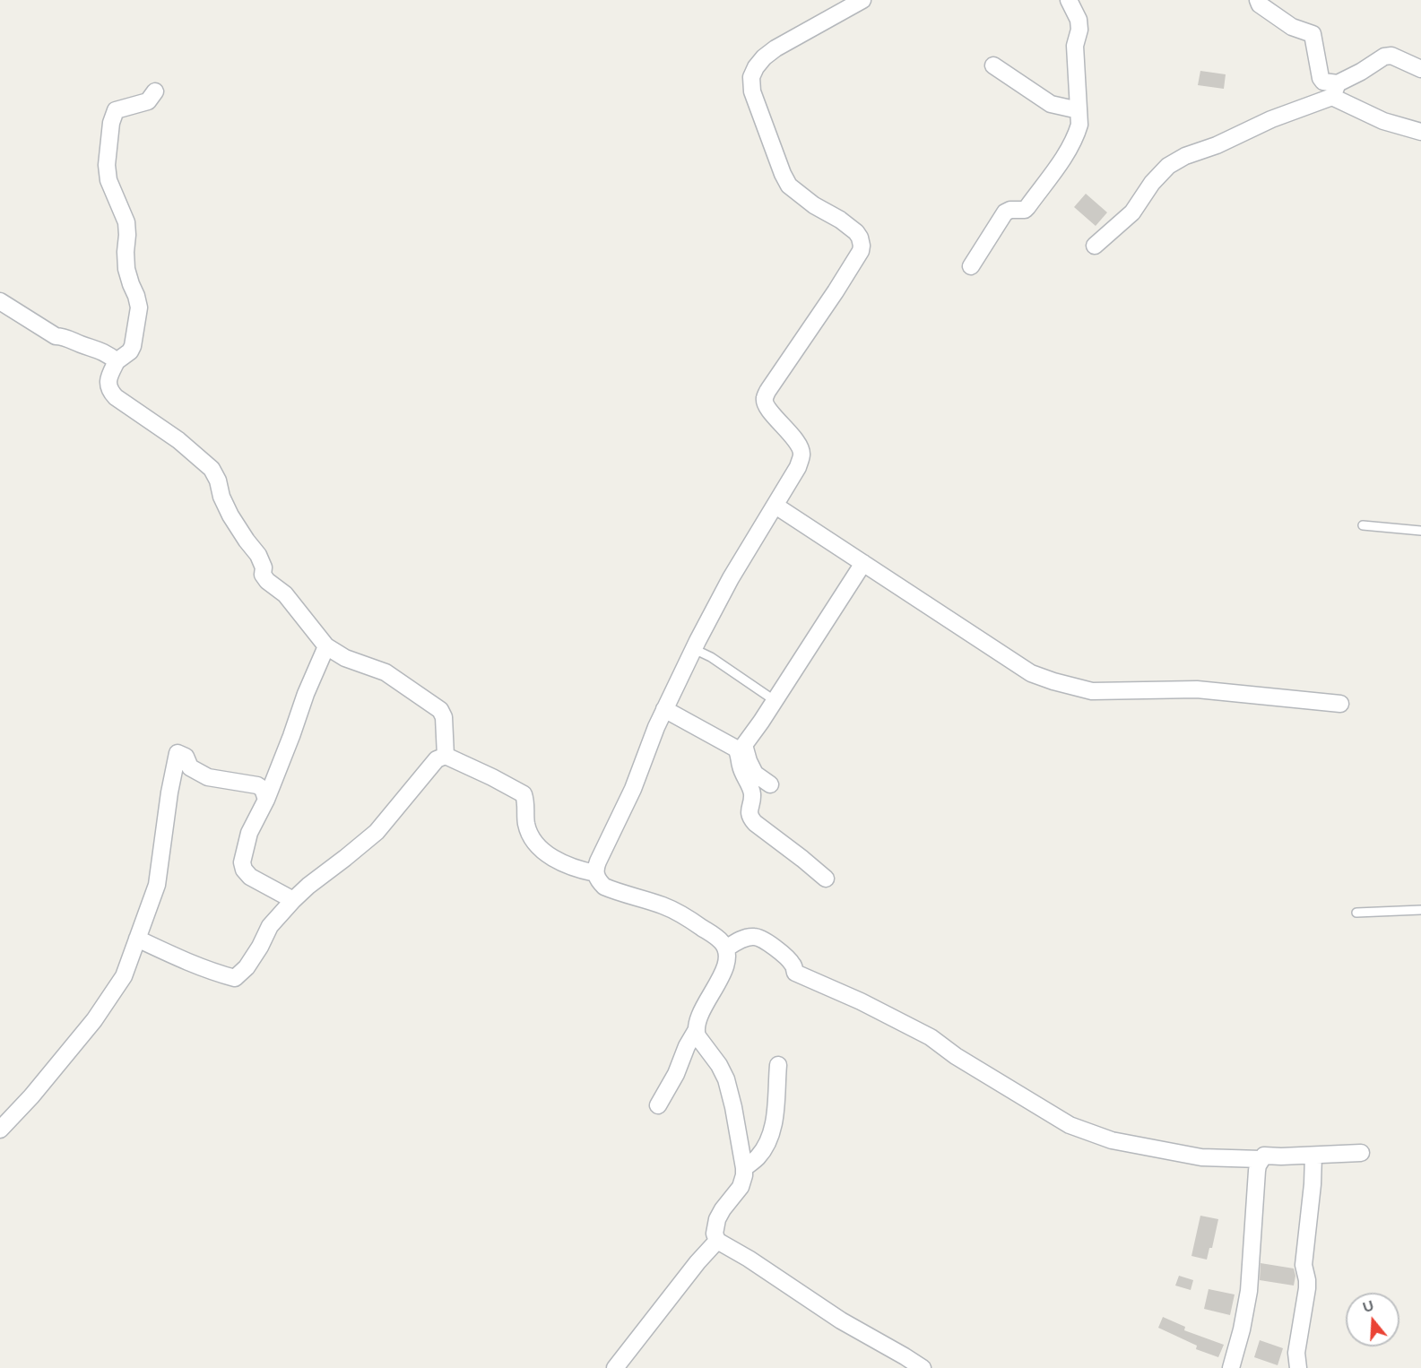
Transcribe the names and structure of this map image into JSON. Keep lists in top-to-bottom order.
{
  "north": "top"
}
